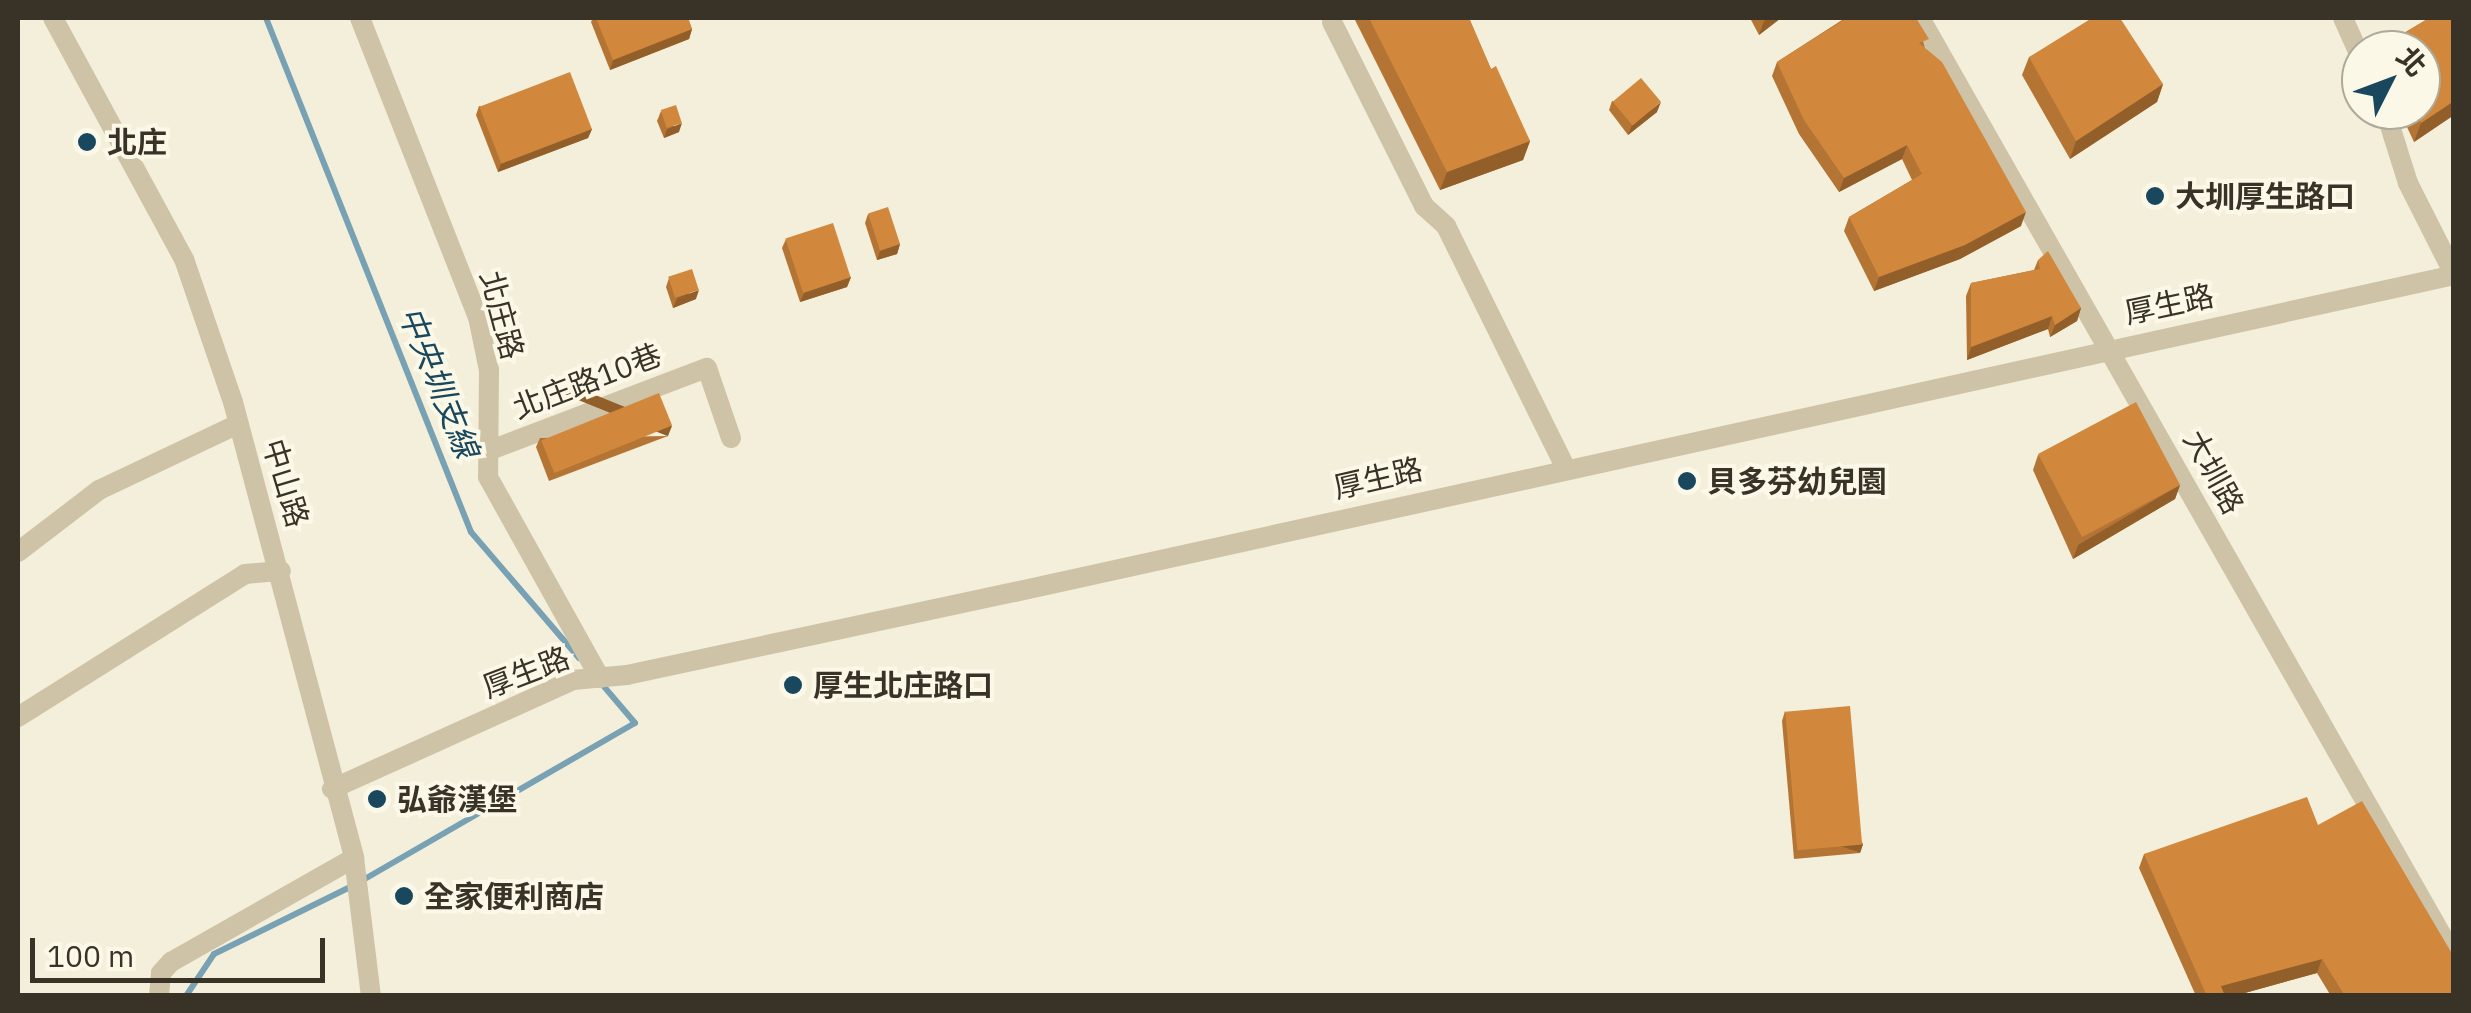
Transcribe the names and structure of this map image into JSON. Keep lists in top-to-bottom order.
{
  "streets": {
    "street": [
      "厚生路",
      "北庄路",
      "北庄路10巷",
      "大圳路",
      "中山路"
    ]
  },
  "crossings": [
    ["厚生路", "北庄路"],
    ["厚生路", "大圳路"],
    ["厚生路", "中山路"],
    ["北庄路", "北庄路10巷"]
  ],
  "water": ["中央圳支線"],
  "places": [
    "北庄",
    "大圳厚生路口",
    "貝多芬幼兒園",
    "厚生北庄路口",
    "弘爺漢堡",
    "全家便利商店"
  ],
  "scale_bar": "100 m",
  "north": "top right"
}
